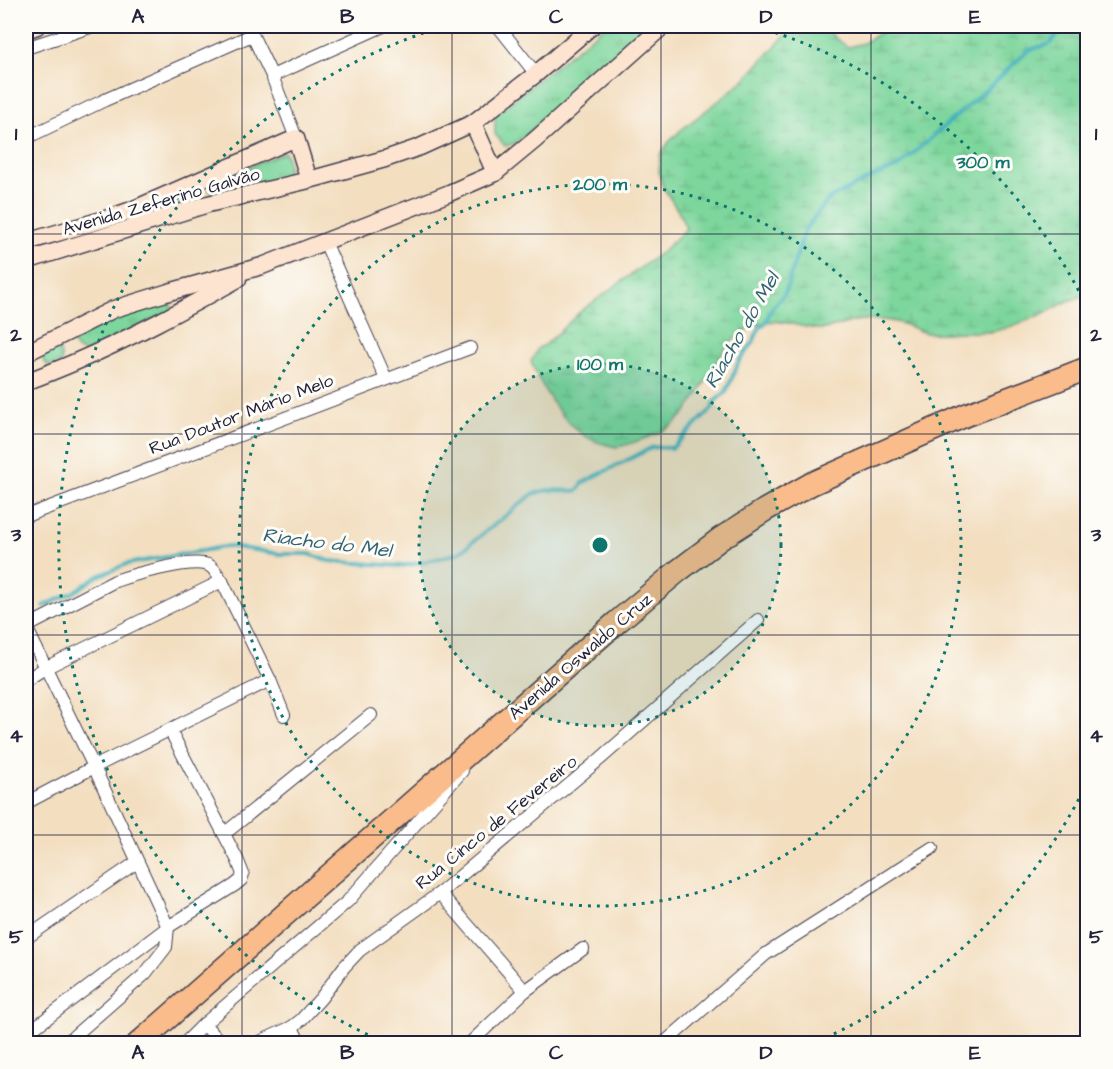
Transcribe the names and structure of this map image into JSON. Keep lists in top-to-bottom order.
{
  "streets": {
    "highway": ["Avenida Oswaldo Cruz"],
    "street": ["Avenida Zeferino Galvão", "Rua Doutor Mário Melo", "Rua Cinco de Fevereiro"]
  },
  "water": ["Riacho do Mel"],
  "grid": {
    "columns": [
      "A",
      "B",
      "C",
      "D",
      "E"
    ],
    "rows": [
      "1",
      "2",
      "3",
      "4",
      "5"
    ]
  },
  "rings": ["300 m", "200 m", "100 m"]
}
